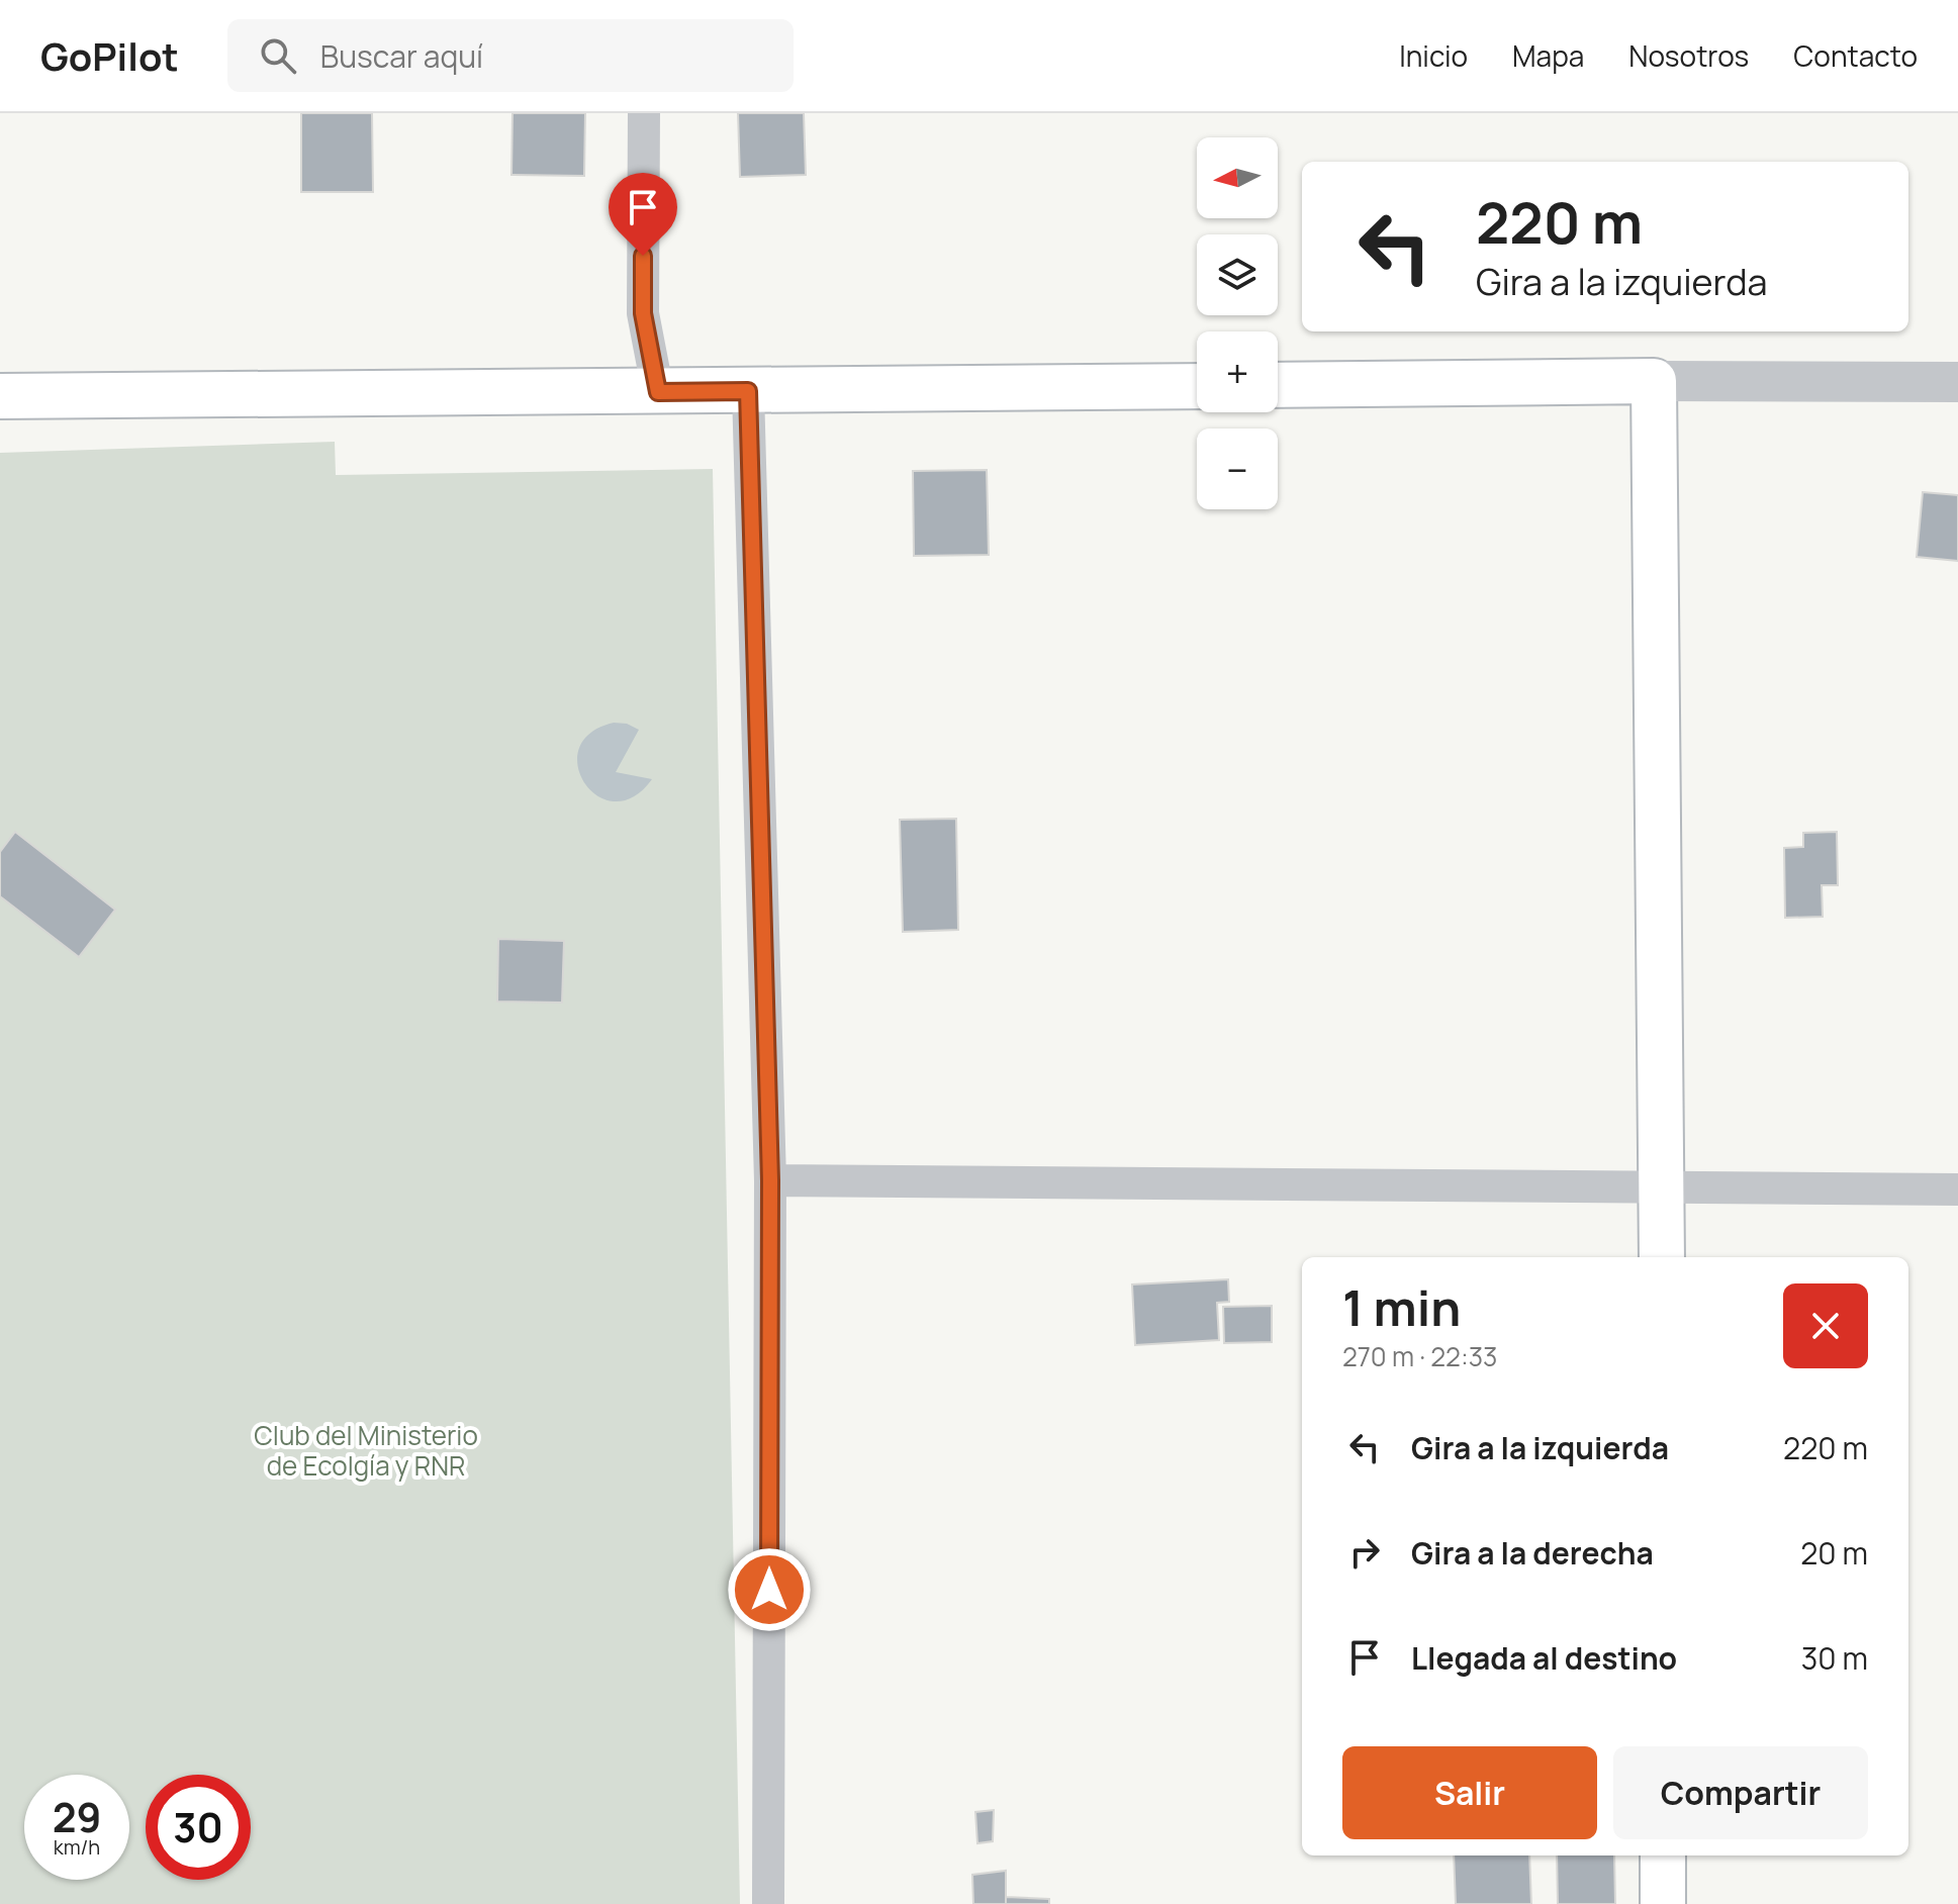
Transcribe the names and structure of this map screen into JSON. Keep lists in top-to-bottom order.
{
  "parks": ["Club del Ministerio de Ecolgía y RNR"],
  "north": "left",
  "page": {
    "header": "GoPilot",
    "search": "Buscar aquí",
    "nav": [
      "Inicio",
      "Mapa",
      "Nosotros",
      "Contacto"
    ],
    "map_buttons": ["+", "−"],
    "turn": ["220 m", "Gira a la izquierda"],
    "heading": ["1 min", "270 m · 22:33"],
    "list": [
      {
        "name": "Gira a la izquierda",
        "value": "220 m"
      },
      {
        "name": "Gira a la derecha",
        "value": "20 m"
      },
      {
        "name": "Llegada al destino",
        "value": "30 m"
      }
    ],
    "buttons": ["Salir", "Compartir"],
    "speed": "29 km/h",
    "limit": "30"
  }
}
